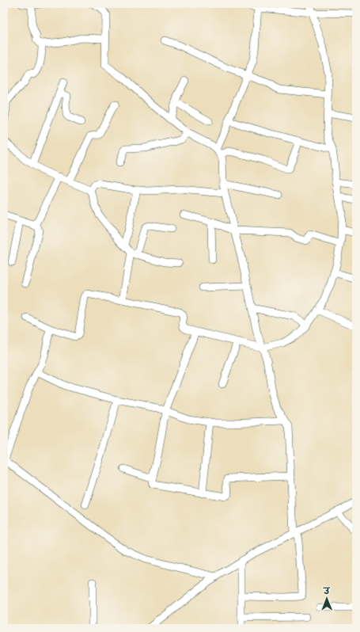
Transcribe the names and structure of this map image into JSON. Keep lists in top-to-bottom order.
{
  "north": "top"
}
